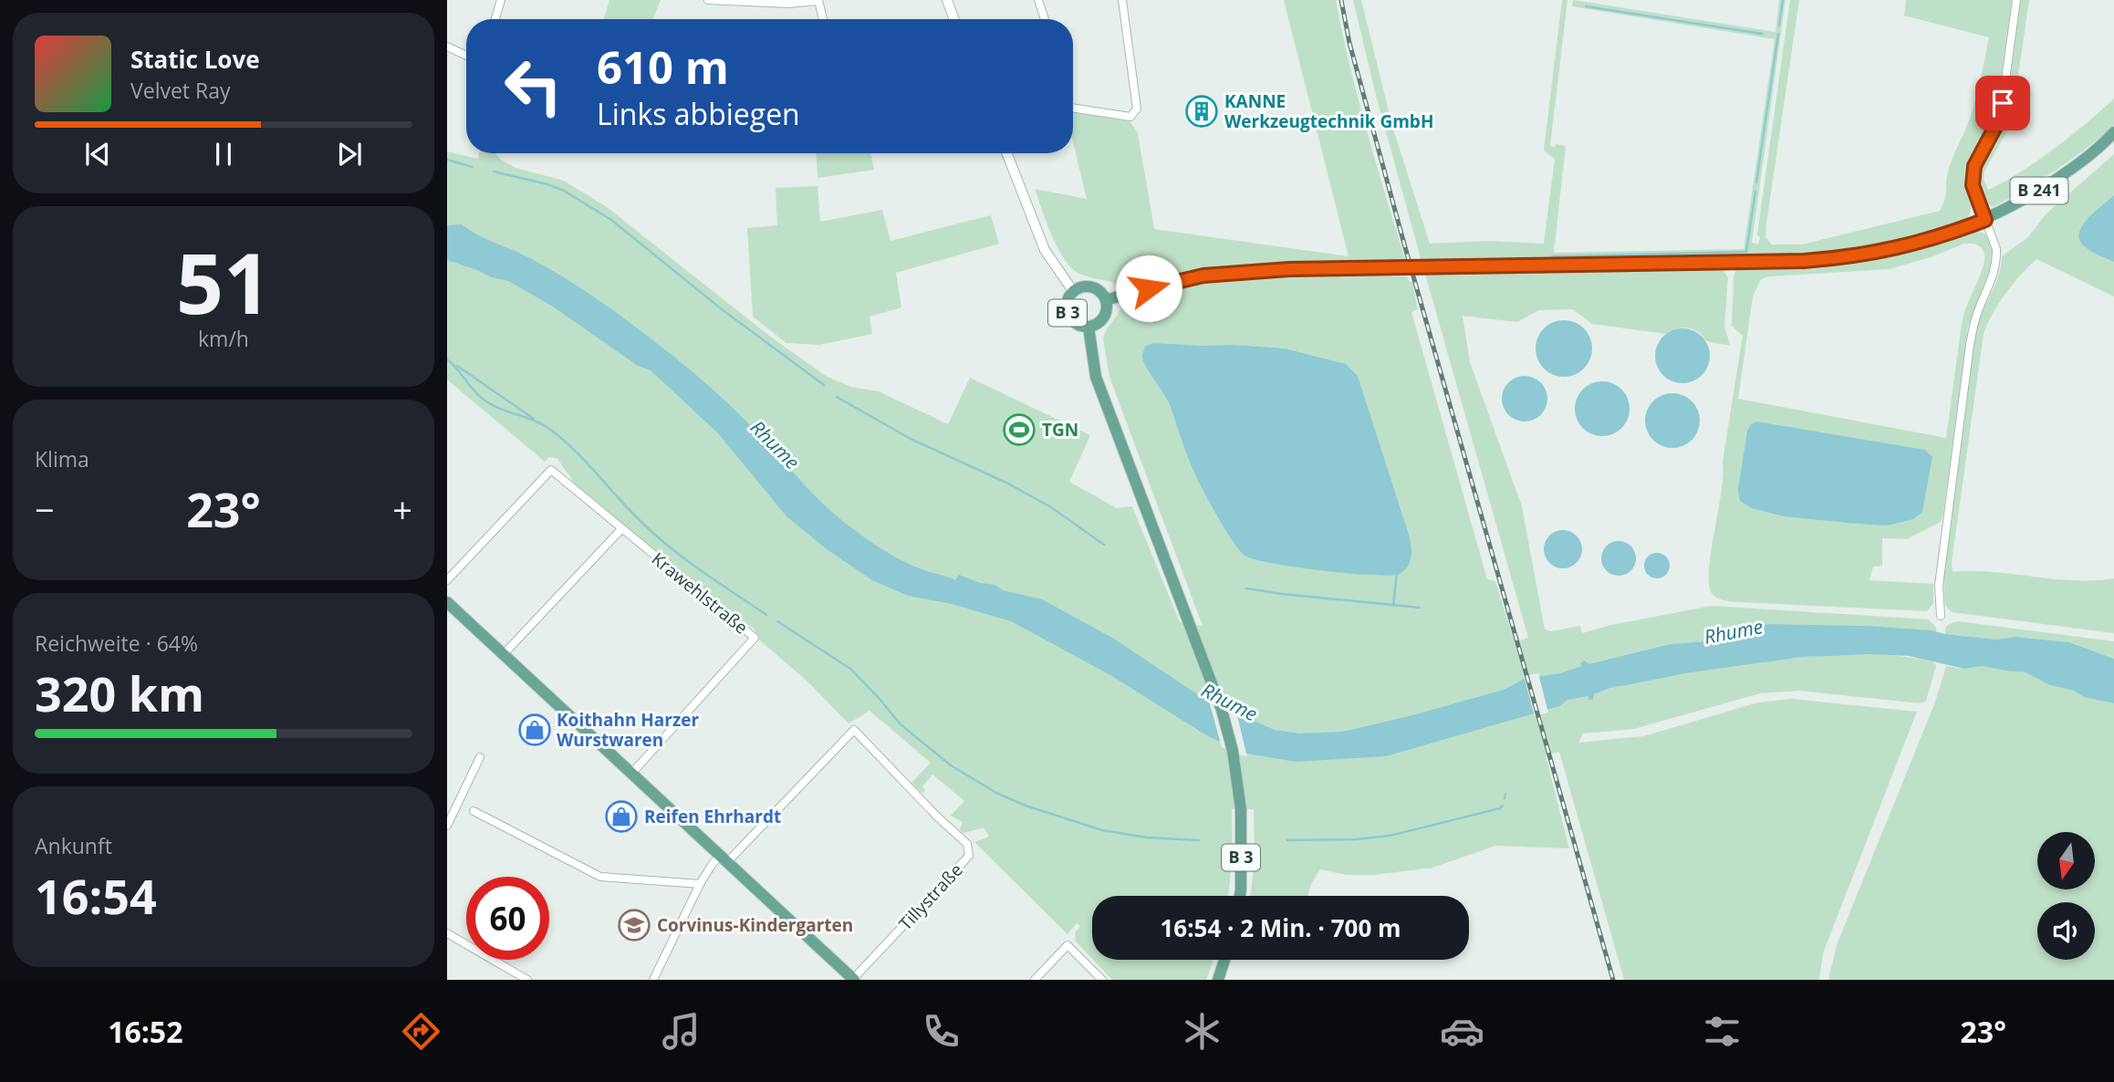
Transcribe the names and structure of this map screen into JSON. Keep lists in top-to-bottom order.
{
  "streets": {
    "main road": ["B 241", "B 3"],
    "street": ["Krawehlstraße", "Tillystraße"]
  },
  "crossings": [
    ["B 241", "B 3"]
  ],
  "water": ["Rhume"],
  "places": {
    "building": ["KANNE Werkzeugtechnik GmbH"],
    "sports": ["TGN"],
    "shop": ["Koithahn Harzer Wurstwaren", "Reifen Ehrhardt"],
    "school or university": ["Corvinus-Kindergarten"]
  },
  "north": "bottom",
  "page": {
    "turn": ["610 m", "Links abbiegen"],
    "song": ["Static Love", "Velvet Ray"],
    "tile": [
      ["51", "km/h"],
      "Klima",
      ["Reichweite · 64%", "320 km"],
      ["Ankunft", "16:54"]
    ],
    "heat": ["−", "23°", "+"],
    "limit": "60",
    "trip": "16:54 · 2 Min. · 700 m",
    "tabs": ["16:52", "23°"]
  }
}
